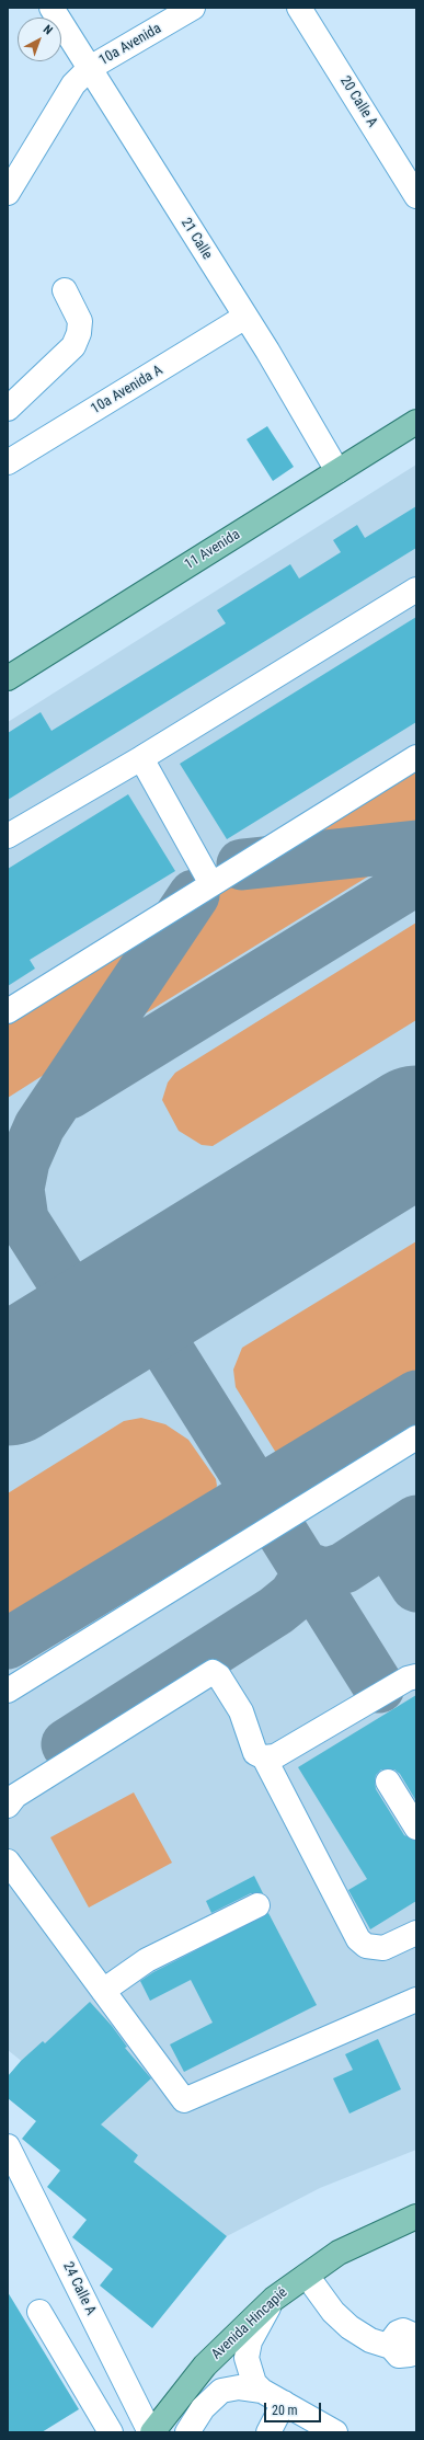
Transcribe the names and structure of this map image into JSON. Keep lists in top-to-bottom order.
{
  "streets": {
    "main road": ["11 Avenida", "Avenida Hincapié"],
    "street": [
      "10a Avenida",
      "20 Calle A",
      "21 Calle",
      "10a Avenida A",
      "24 Calle A"
    ]
  },
  "crossings": [
    ["10a Avenida", "21 Calle"],
    ["21 Calle", "10a Avenida A"],
    ["21 Calle", "11 Avenida"],
    ["24 Calle A", "Avenida Hincapié"]
  ],
  "scale_bar": "20 m",
  "north": "top right"
}
